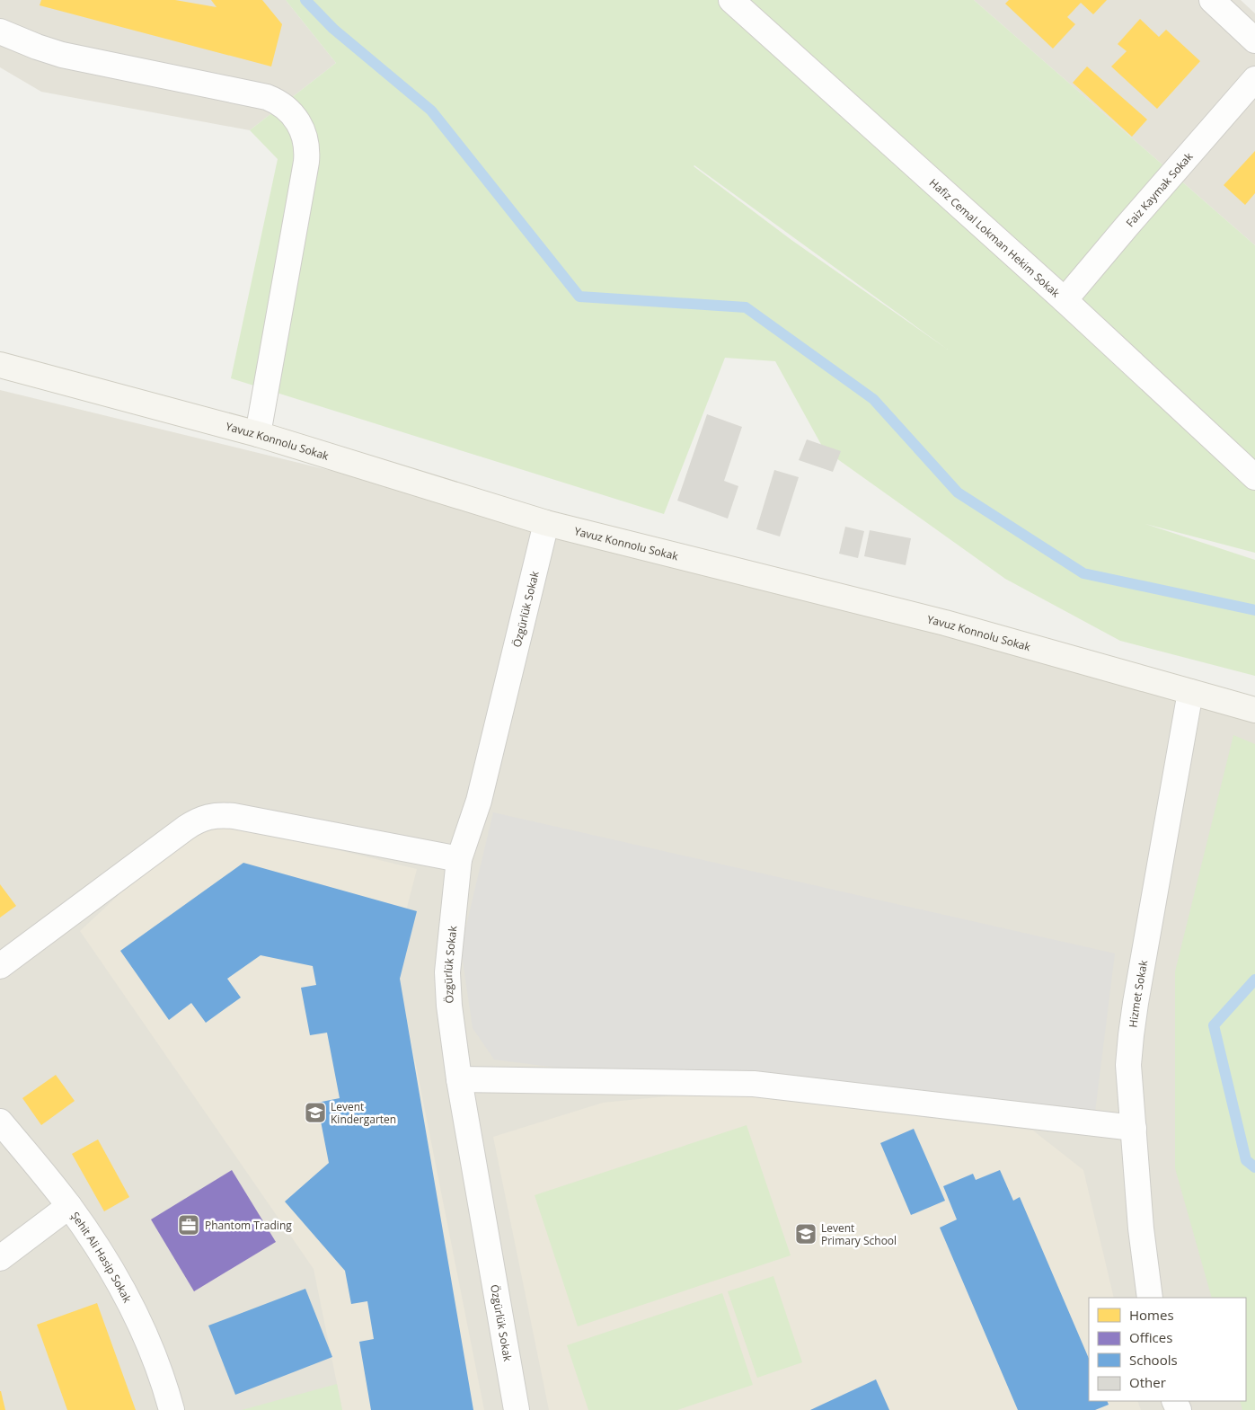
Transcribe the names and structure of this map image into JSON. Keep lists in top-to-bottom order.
{
  "streets": {
    "street": [
      "Faiz Kaymak Sokak",
      "Hafiz Cemal Lokman Hekim Sokak",
      "Yavuz Konnolu Sokak",
      "Özgürlük Sokak",
      "Hizmet Sokak",
      "Şehit Ali Hasip Sokak"
    ]
  },
  "crossings": [
    ["Faiz Kaymak Sokak", "Hafiz Cemal Lokman Hekim Sokak"],
    ["Yavuz Konnolu Sokak", "Özgürlük Sokak"],
    ["Yavuz Konnolu Sokak", "Hizmet Sokak"]
  ],
  "places": {
    "school or university": ["Levent Kindergarten", "Levent Primary School"],
    "office": ["Phantom Trading"]
  },
  "legend": [
    "Homes",
    "Offices",
    "Schools",
    "Other"
  ]
}
